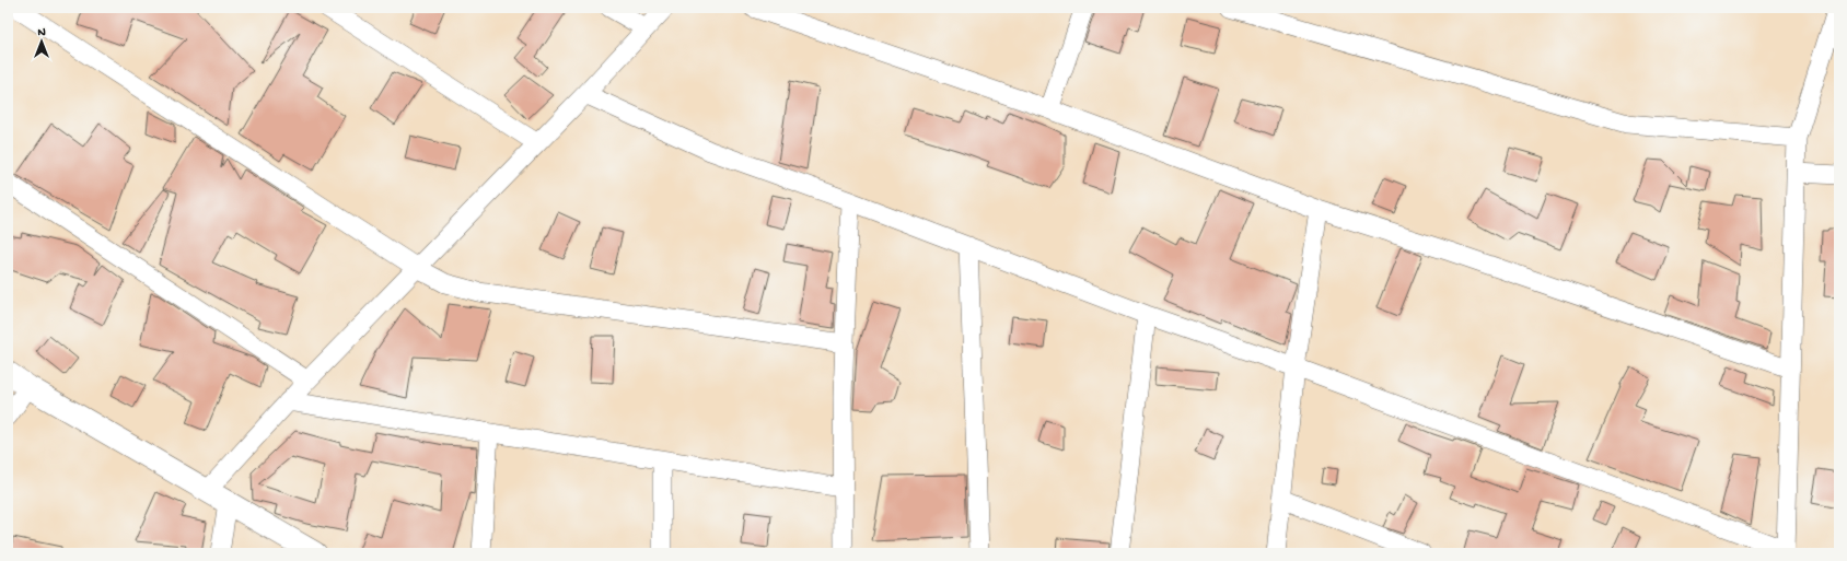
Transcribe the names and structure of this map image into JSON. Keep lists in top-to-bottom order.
{
  "north": "top"
}
